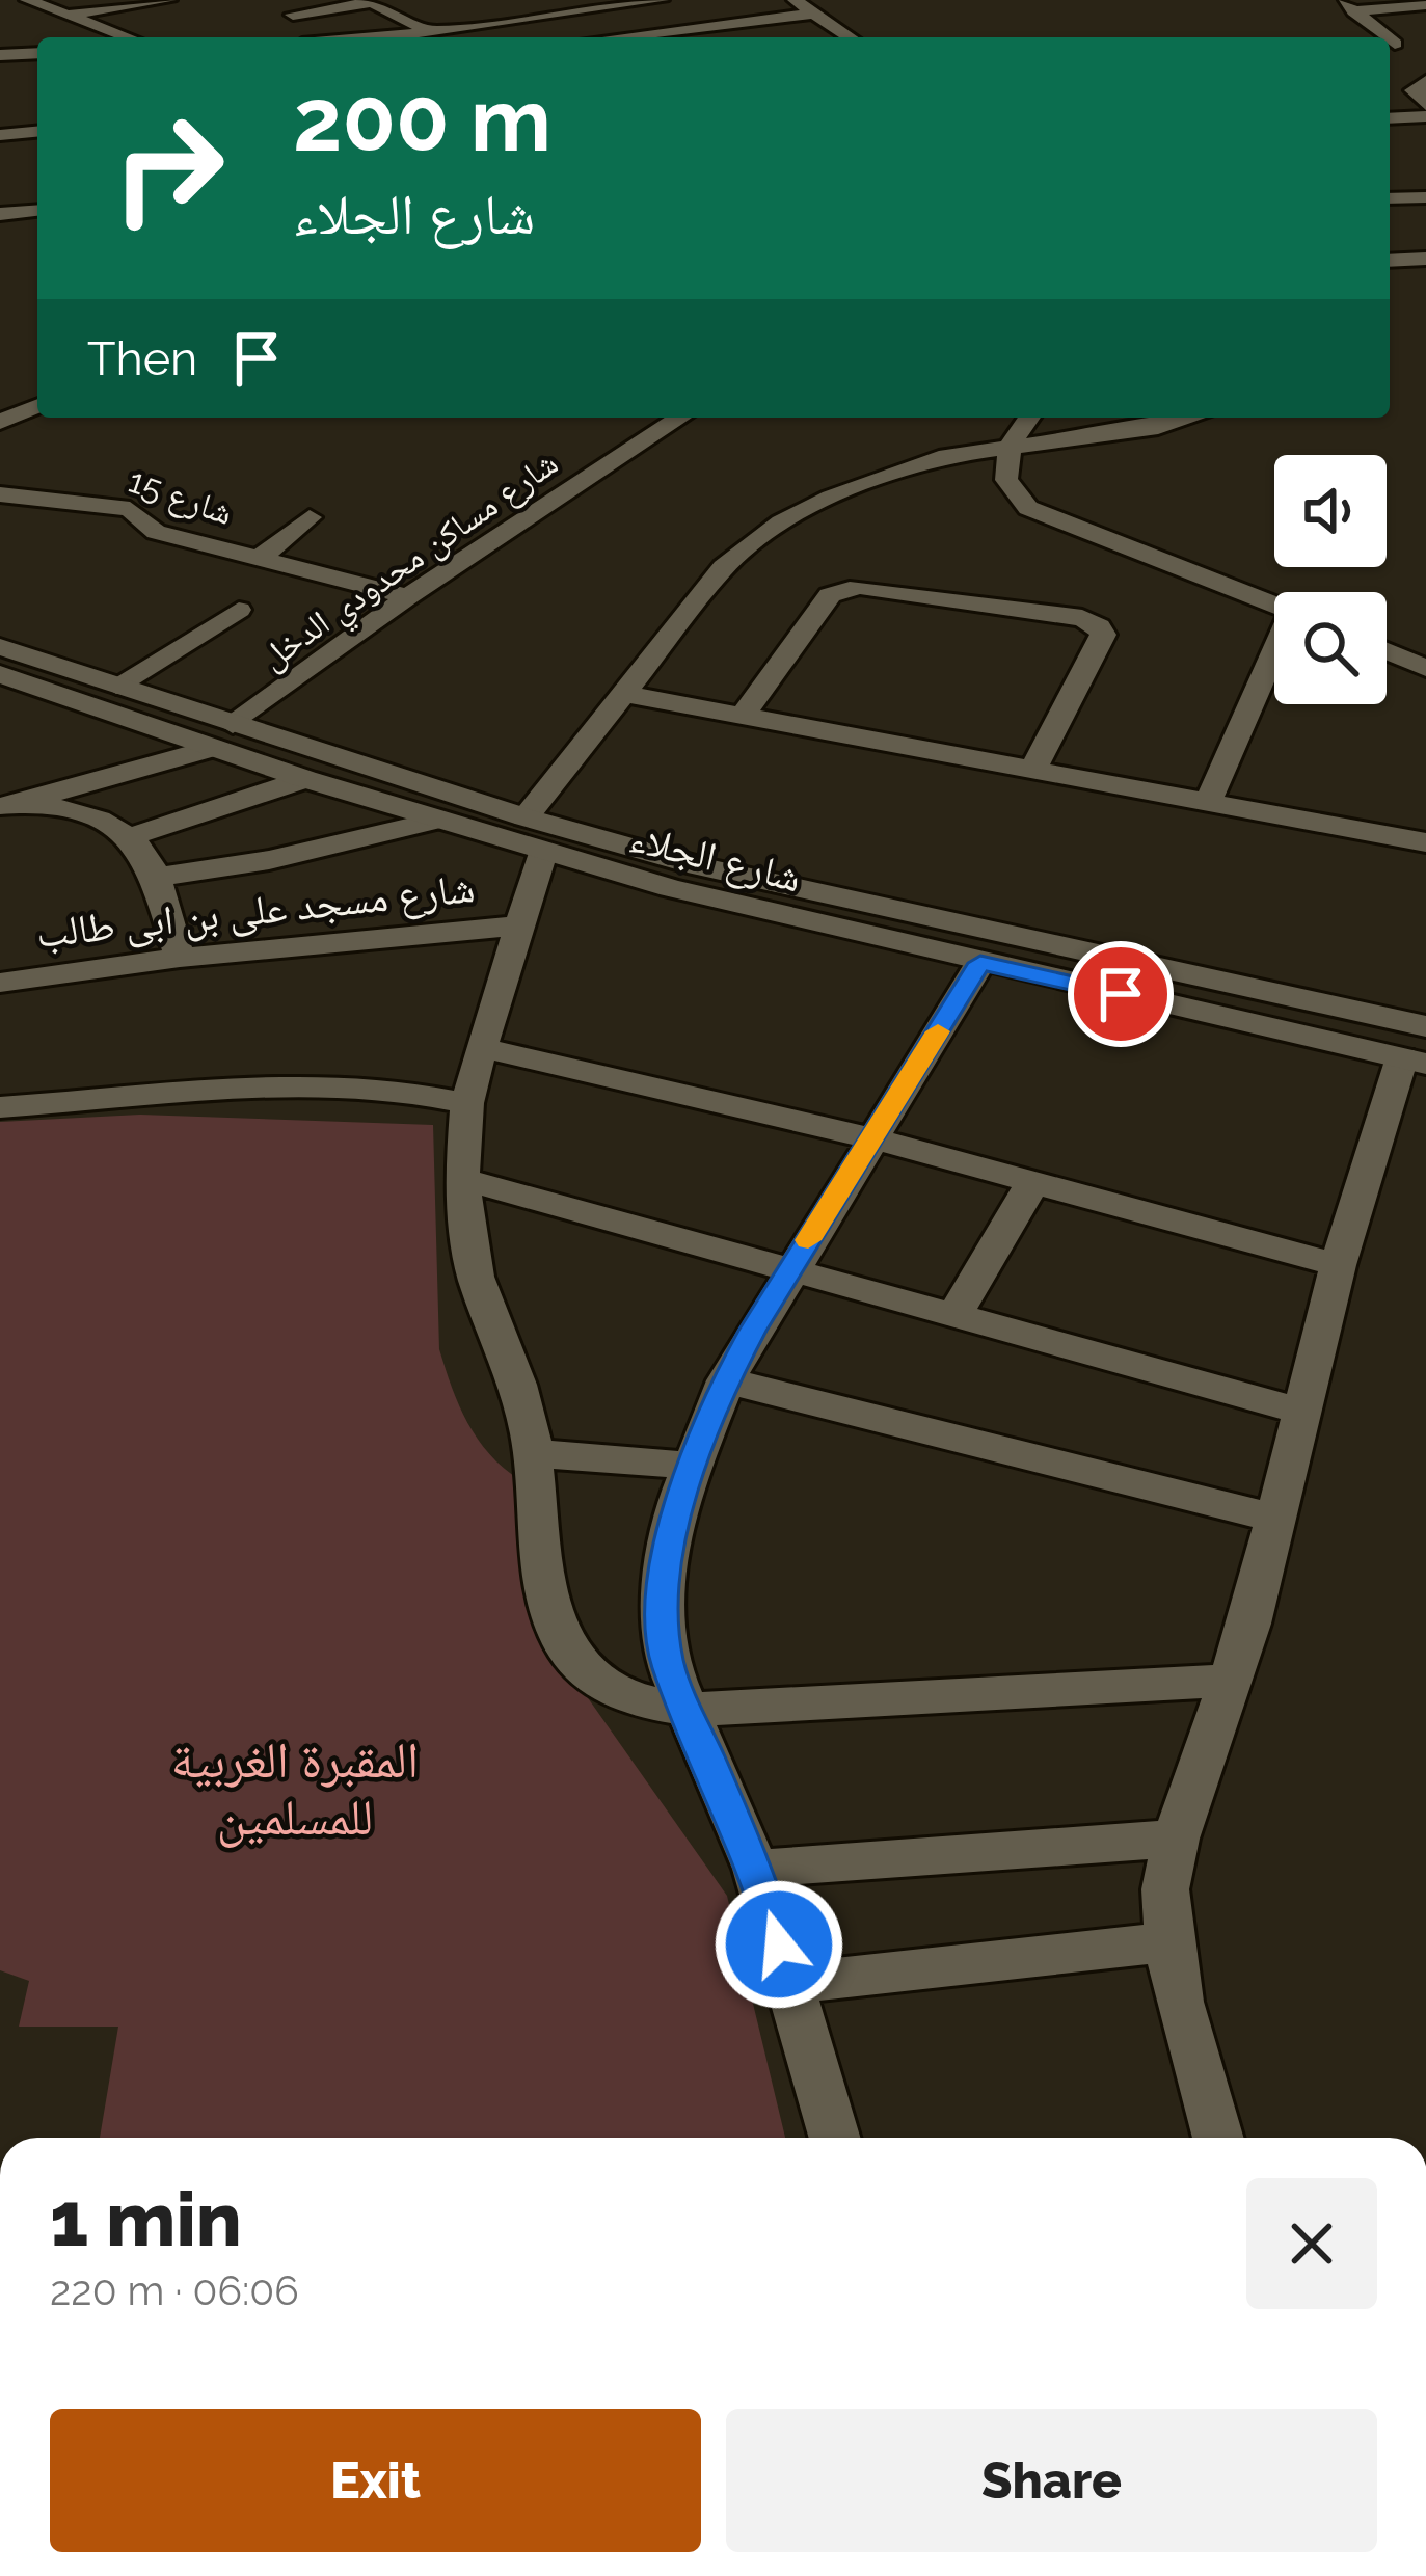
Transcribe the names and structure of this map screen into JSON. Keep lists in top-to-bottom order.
{
  "streets": {
    "street": [
      "شارع 15",
      "شارع مساكن محدودي الدخل",
      "شارع الجلاء",
      "شارع مسجد على بن ابى طالب"
    ]
  },
  "crossings": [
    ["شارع 15", "شارع مساكن محدودي الدخل"],
    ["شارع مساكن محدودي الدخل", "شارع الجلاء"]
  ],
  "parks": ["المقبرة الغربية للمسلمين"],
  "page": {
    "turn": ["200 m", "شارع الجلاء"],
    "then": "Then",
    "heading": ["1 min", "220 m · 06:06"],
    "buttons": ["Exit", "Share"]
  }
}
